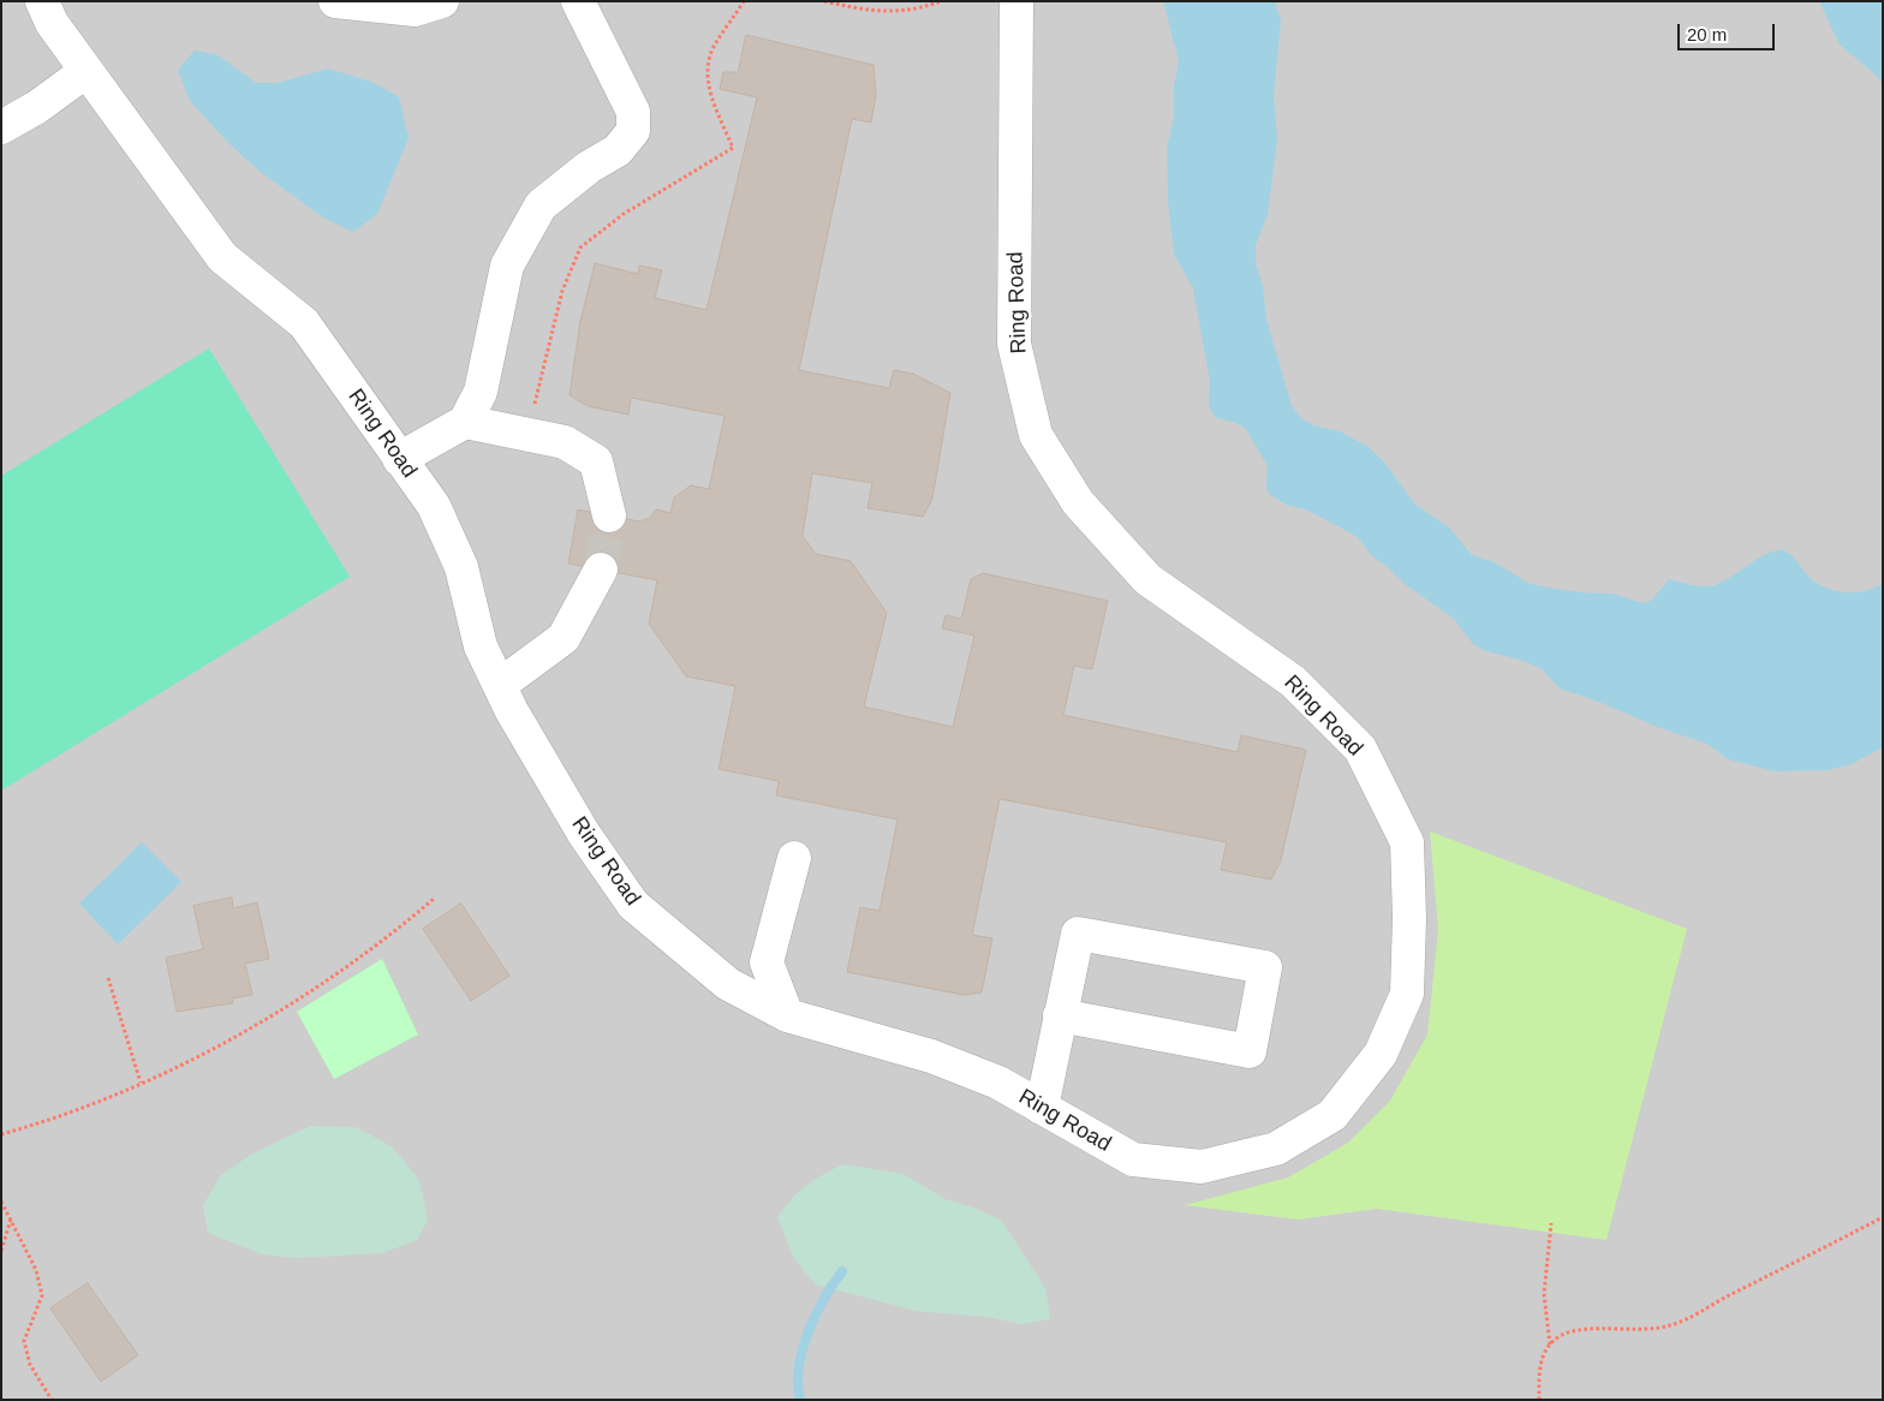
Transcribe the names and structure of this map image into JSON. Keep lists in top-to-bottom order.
{
  "streets": {
    "street": ["Ring Road"]
  },
  "scale_bar": "20 m"
}
